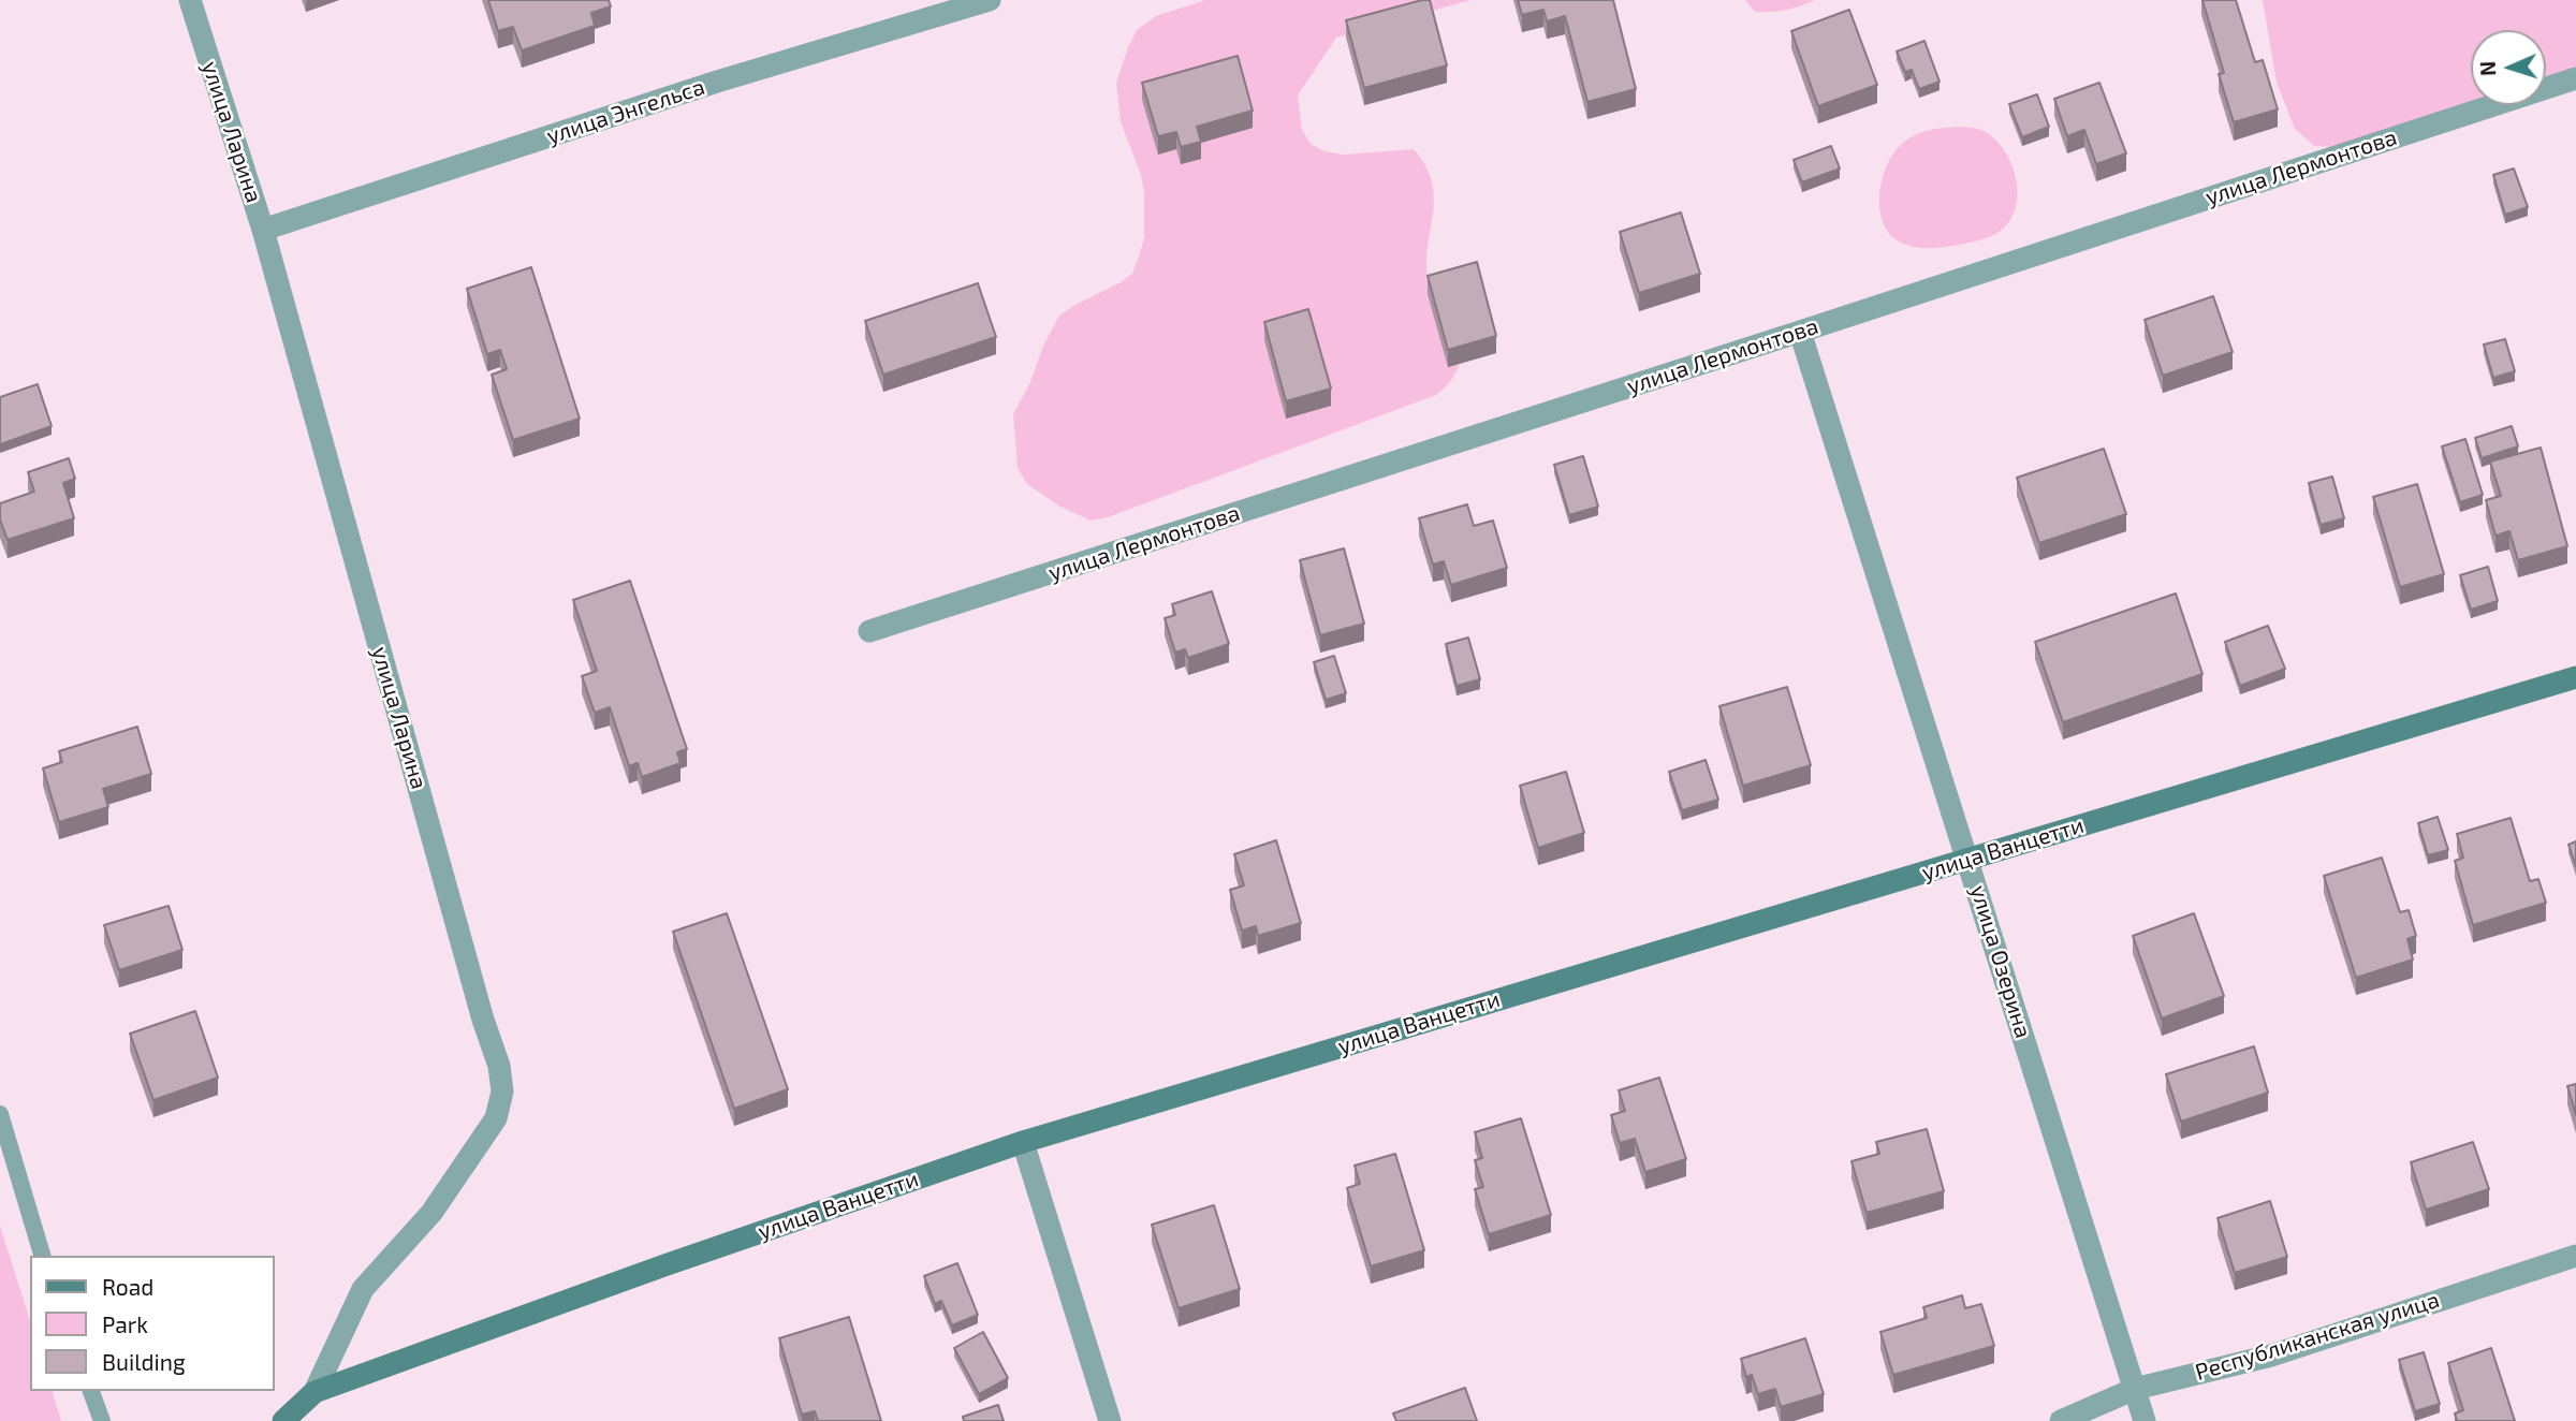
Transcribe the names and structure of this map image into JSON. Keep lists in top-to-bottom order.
{
  "streets": {
    "street": [
      "улица Энгельса",
      "улица Ларина",
      "улица Лермонтова",
      "улица Ванцетти",
      "улица Озерина",
      "Республиканская улица"
    ]
  },
  "crossings": [
    ["улица Энгельса", "улица Ларина"],
    ["улица Ларина", "улица Ванцетти"],
    ["улица Лермонтова", "улица Озерина"],
    ["улица Ванцетти", "улица Озерина"],
    ["улица Озерина", "Республиканская улица"]
  ],
  "legend": ["Road", "Park", "Building"],
  "north": "left"
}
